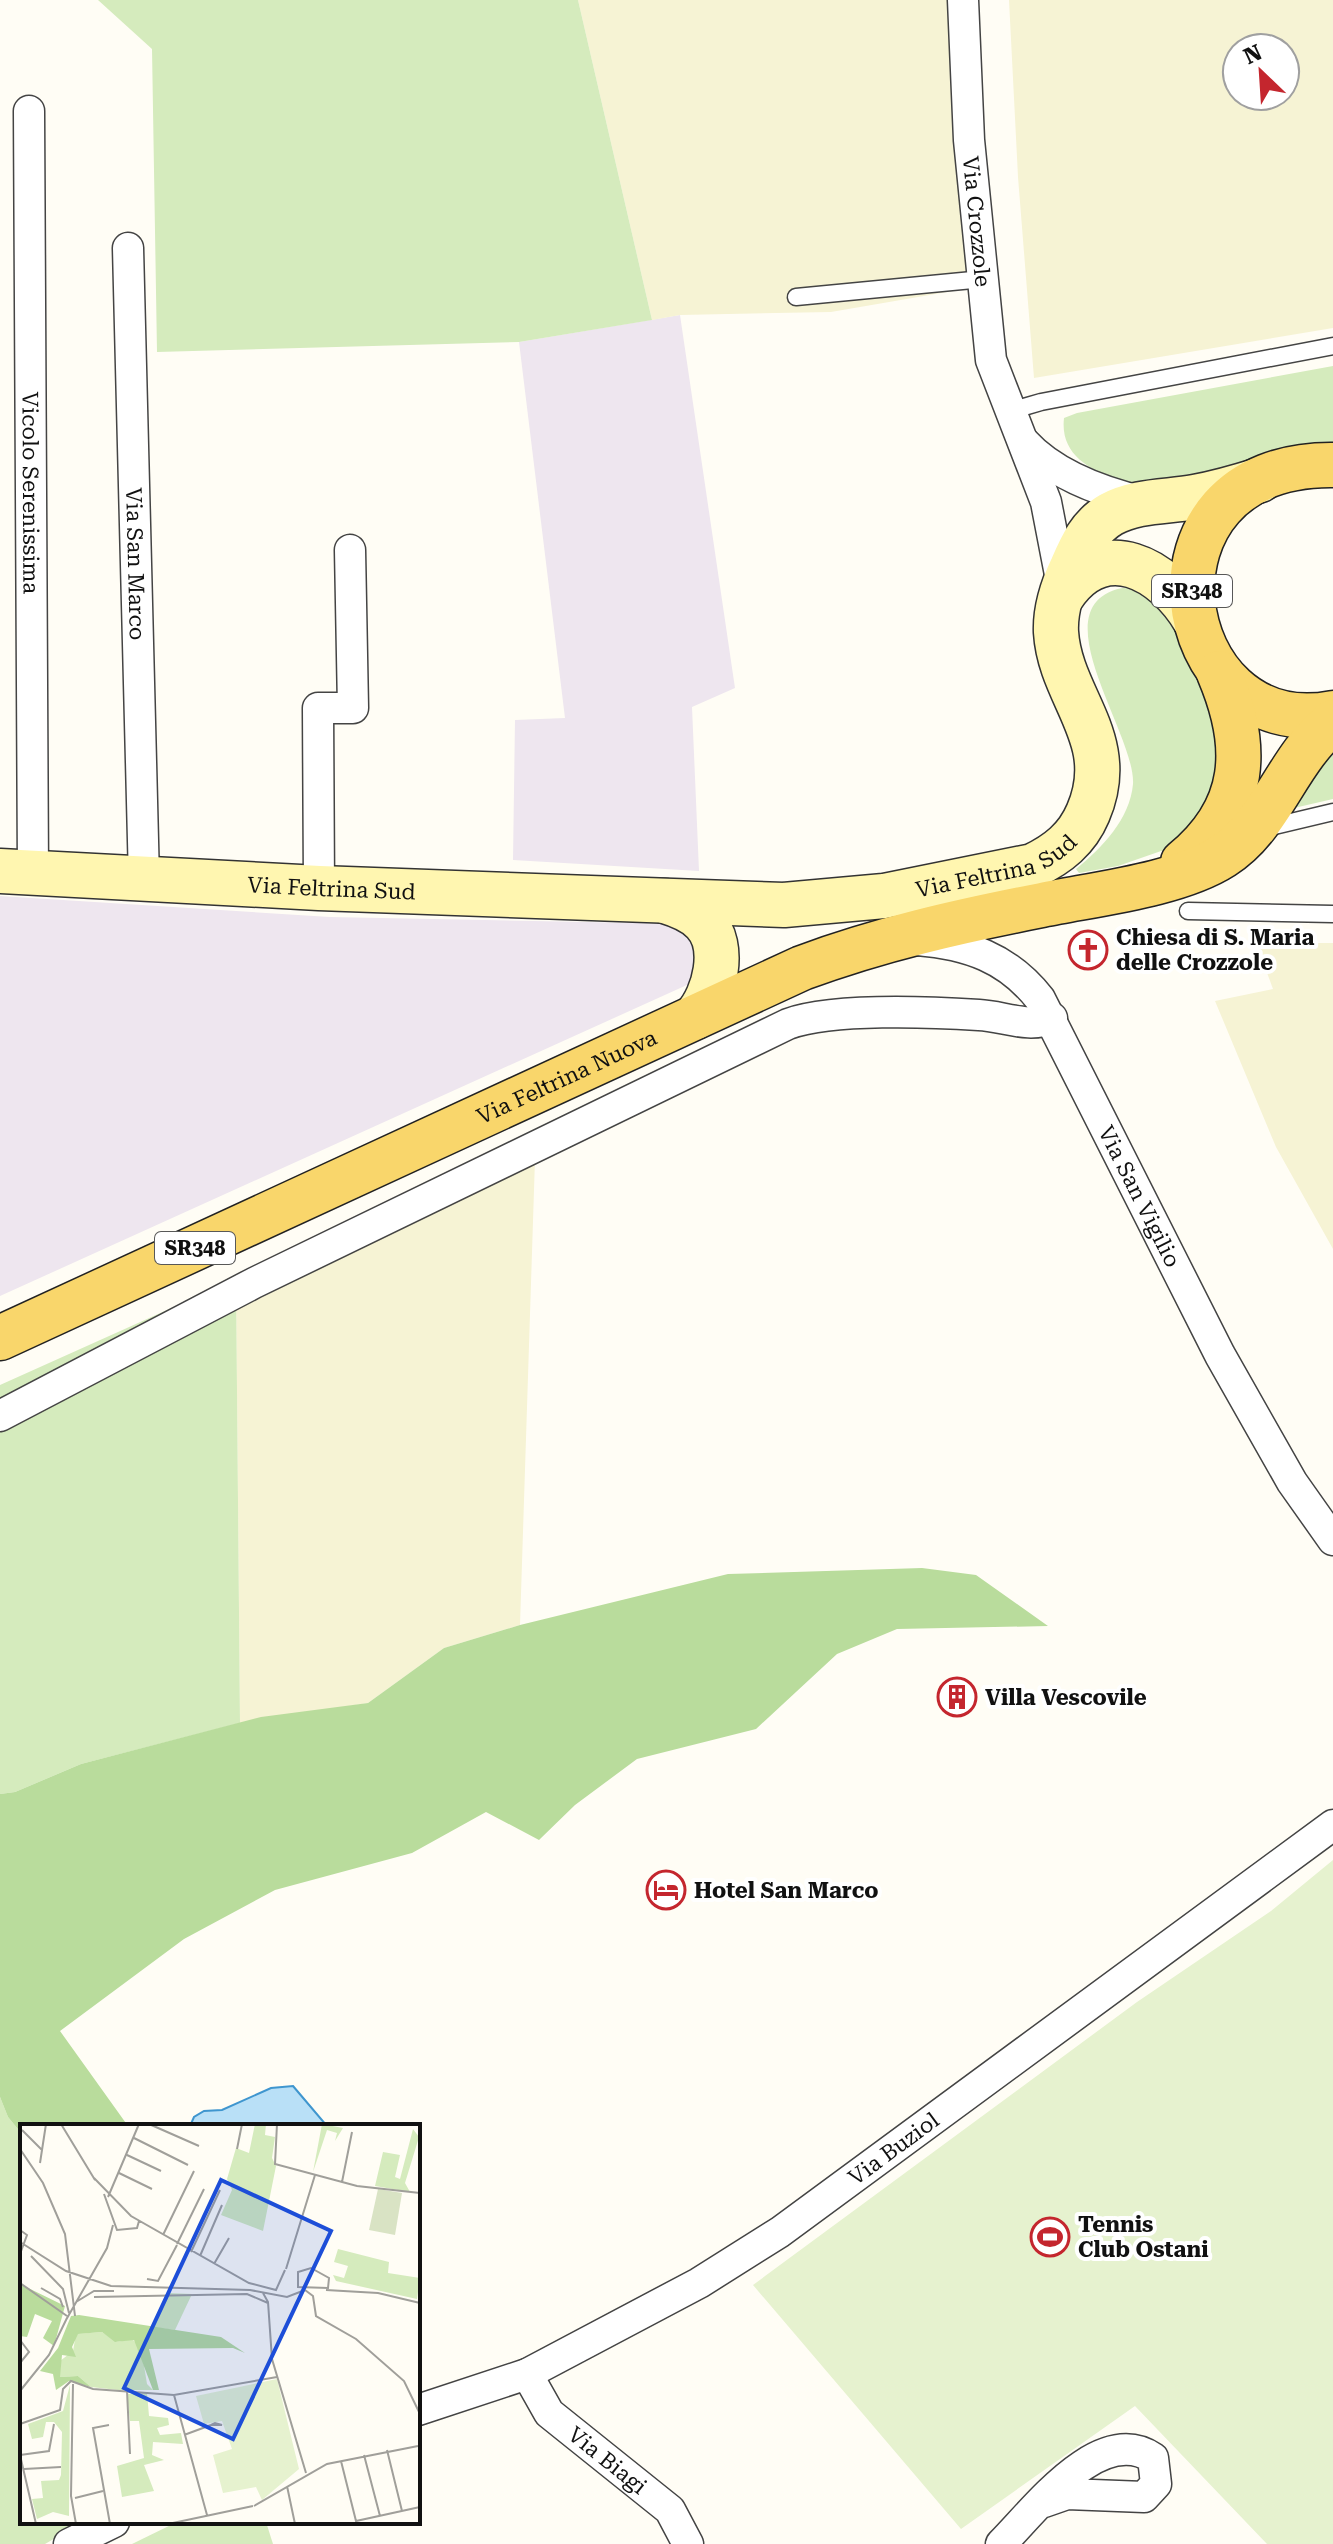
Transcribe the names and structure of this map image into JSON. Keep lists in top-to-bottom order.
{
  "streets": {
    "main road": ["SR348", "Via Feltrina Sud", "Via Feltrina Nuova"],
    "street": [
      "Via Crozzole",
      "Vicolo Serenissima",
      "Via San Marco",
      "Via San Vigilio",
      "Via Buziol",
      "Via Biagi"
    ]
  },
  "crossings": [
    ["Via Crozzole", "Via Feltrina Sud"],
    ["Vicolo Serenissima", "Via Feltrina Sud"],
    ["Via San Marco", "Via Feltrina Sud"],
    ["SR348", "Via Feltrina Sud"],
    ["SR348", "Via Feltrina Nuova"],
    ["Via Feltrina Sud", "Via Feltrina Nuova"],
    ["Via Feltrina Nuova", "Via San Vigilio"],
    ["Via Buziol", "Via Biagi"]
  ],
  "places": {
    "church": ["Chiesa di S. Maria delle Crozzole"],
    "building": ["Villa Vescovile"],
    "hotel": ["Hotel San Marco"],
    "sports": ["Tennis Club Ostani"]
  },
  "north": "top left"
}
